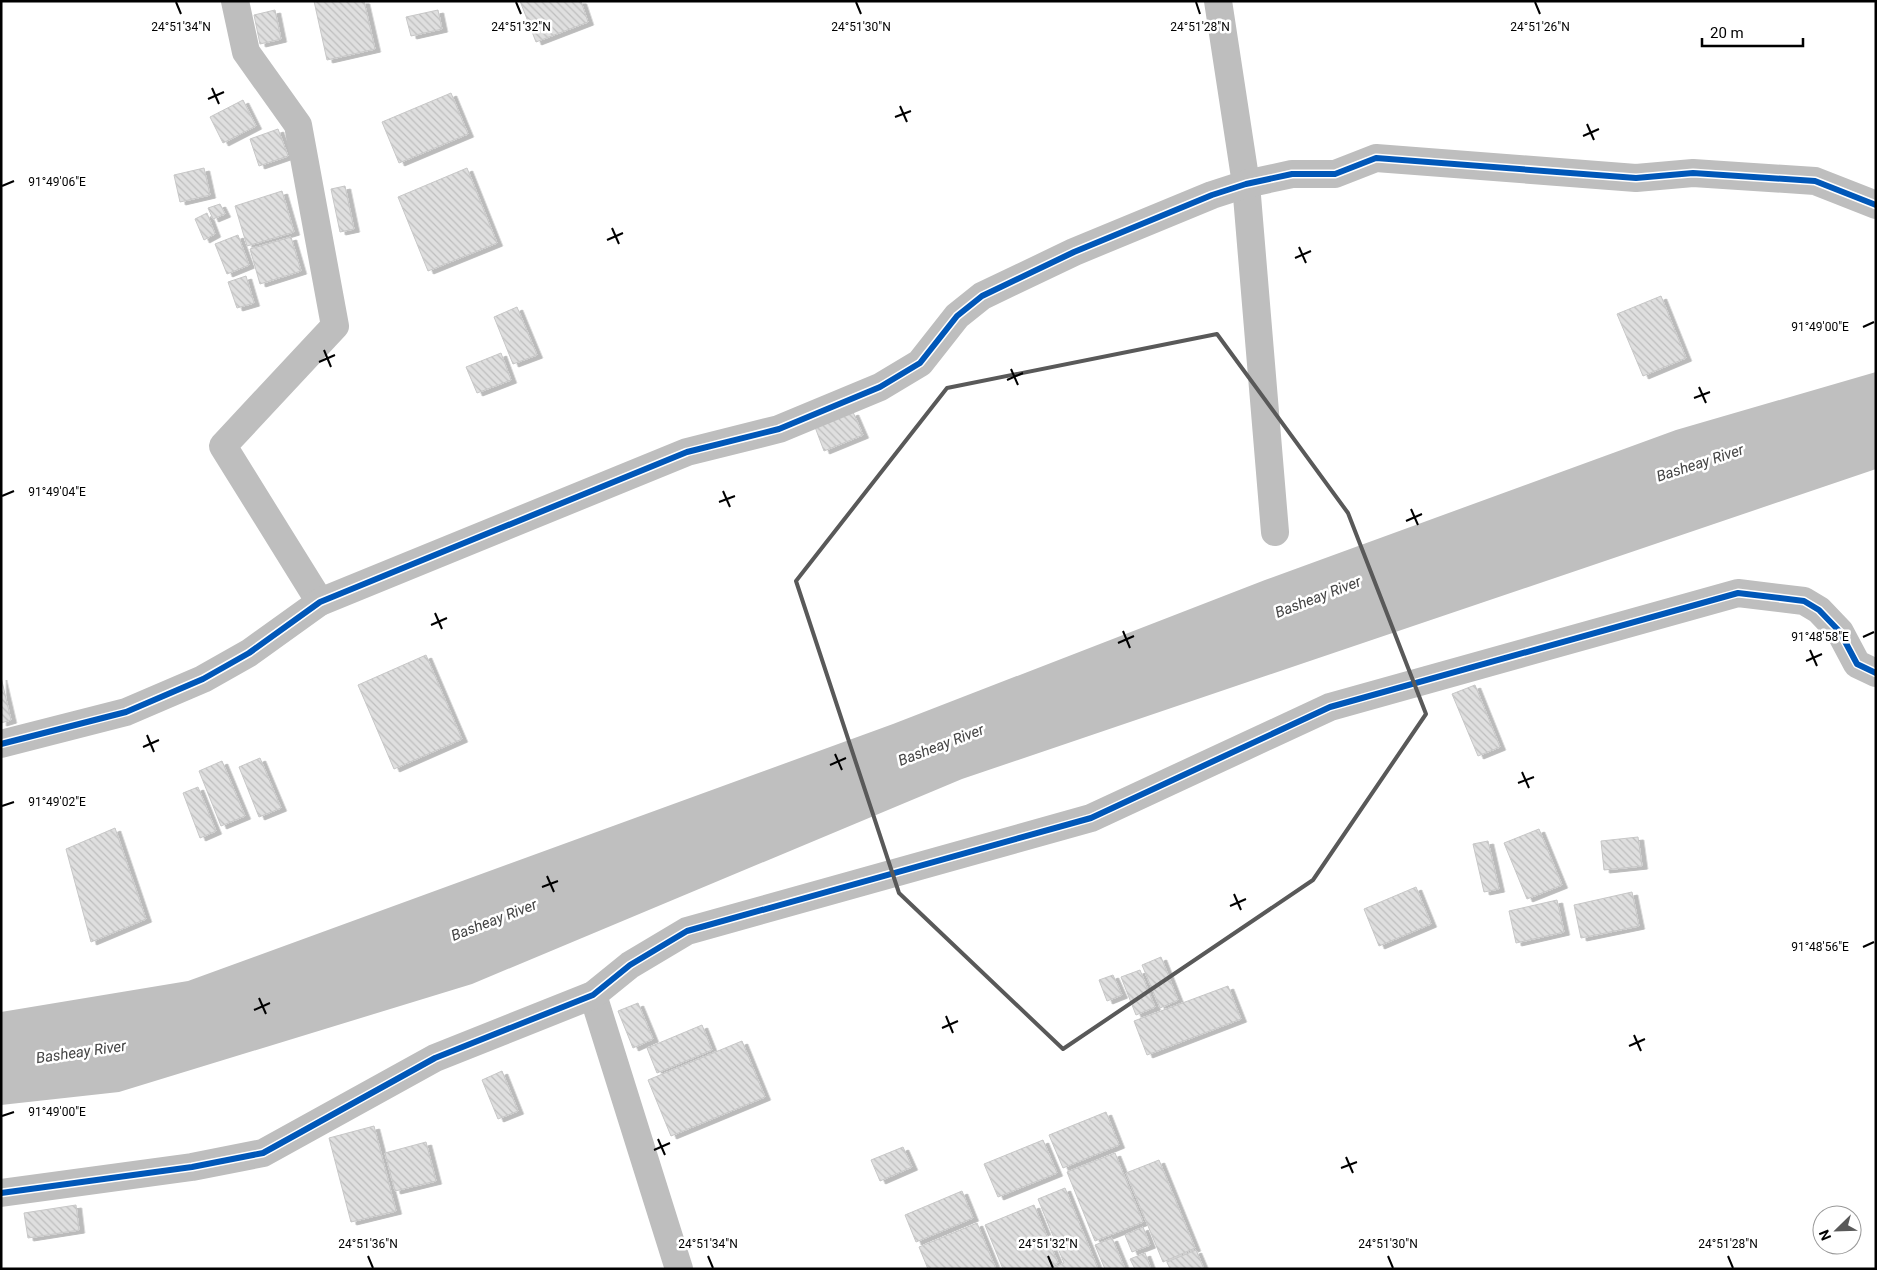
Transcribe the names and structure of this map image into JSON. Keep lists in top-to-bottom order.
{
  "water": ["Basheay River"],
  "scale_bar": "20 m",
  "north": "bottom left",
  "coordinates": [
    "24°51'34\"N",
    "24°51'32\"N",
    "24°51'30\"N",
    "24°51'28\"N",
    "24°51'26\"N",
    "91°49'06\"E",
    "91°49'00\"E",
    "91°49'04\"E",
    "91°48'58\"E",
    "91°49'02\"E",
    "91°48'56\"E",
    "24°51'36\"N"
  ]
}
